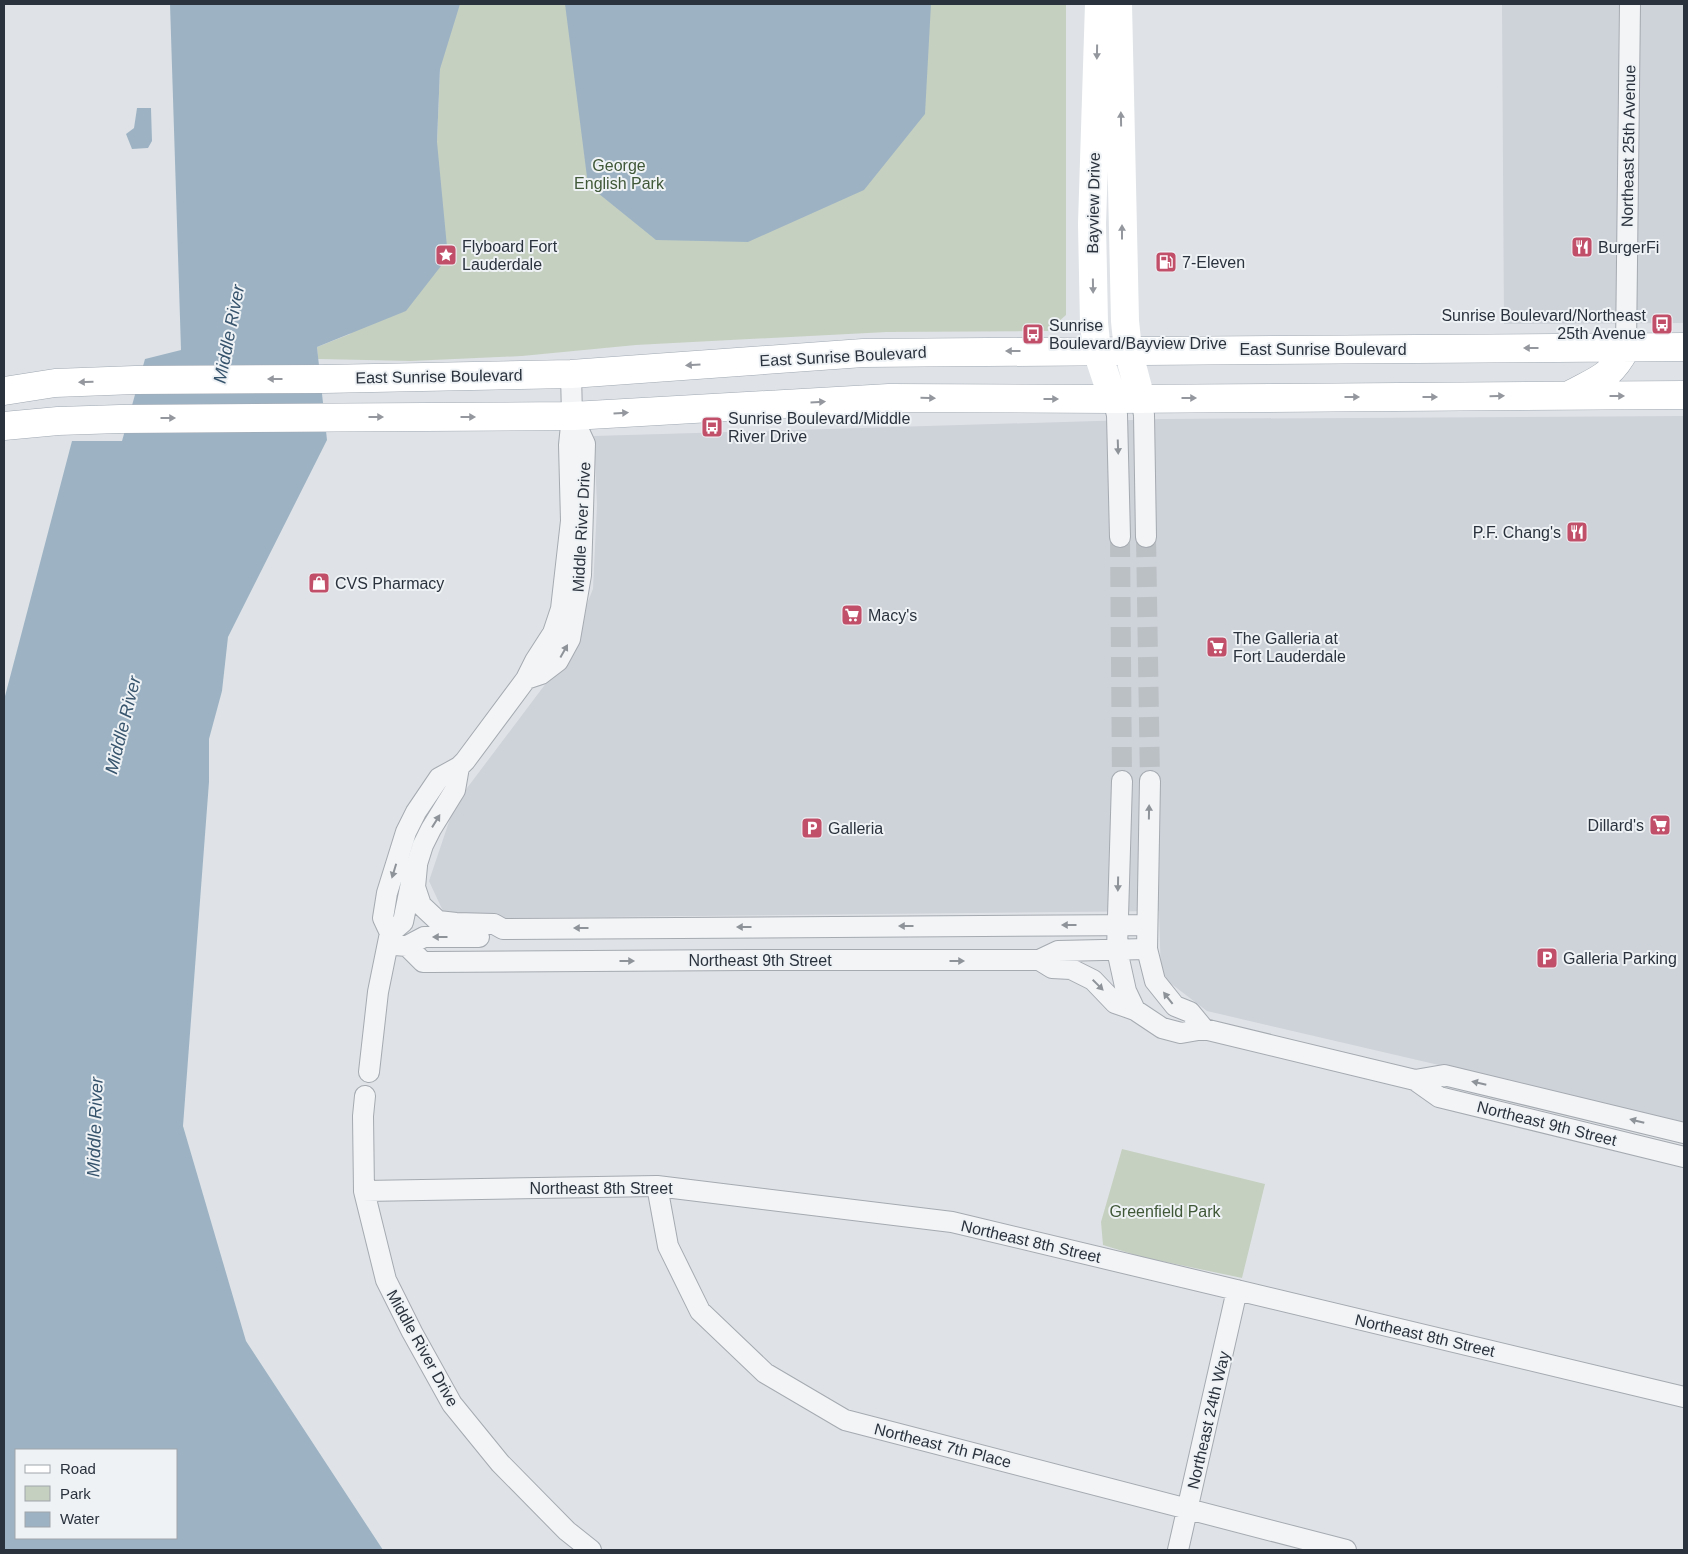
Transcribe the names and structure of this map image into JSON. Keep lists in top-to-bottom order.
{
  "streets": {
    "main road": ["Bayview Drive", "East Sunrise Boulevard"],
    "street": [
      "Northeast 25th Avenue",
      "Middle River Drive",
      "Northeast 9th Street",
      "Northeast 8th Street",
      "Northeast 24th Way",
      "Northeast 7th Place"
    ]
  },
  "crossings": [
    ["Northeast 25th Avenue", "East Sunrise Boulevard"],
    ["Bayview Drive", "East Sunrise Boulevard"],
    ["East Sunrise Boulevard", "Middle River Drive"],
    ["Middle River Drive", "Northeast 9th Street"],
    ["Middle River Drive", "Northeast 8th Street"],
    ["Northeast 8th Street", "Northeast 24th Way"],
    ["Northeast 8th Street", "Northeast 7th Place"],
    ["Northeast 24th Way", "Northeast 7th Place"]
  ],
  "water": ["Middle River"],
  "parks": ["George English Park", "Greenfield Park"],
  "places": {
    "restaurant": ["BurgerFi", "P.F. Chang's"],
    "place": ["Flyboard Fort Lauderdale"],
    "fuel station": ["7-Eleven"],
    "bus stop": ["Sunrise Boulevard/Northeast 25th Avenue", "Sunrise Boulevard/Bayview Drive", "Sunrise Boulevard/Middle River Drive"],
    "shop": ["CVS Pharmacy"],
    "supermarket": ["Macy's", "The Galleria at Fort Lauderdale", "Dillard's"],
    "parking": ["Galleria", "Galleria Parking"]
  },
  "legend": ["Road", "Park", "Water"]
}
